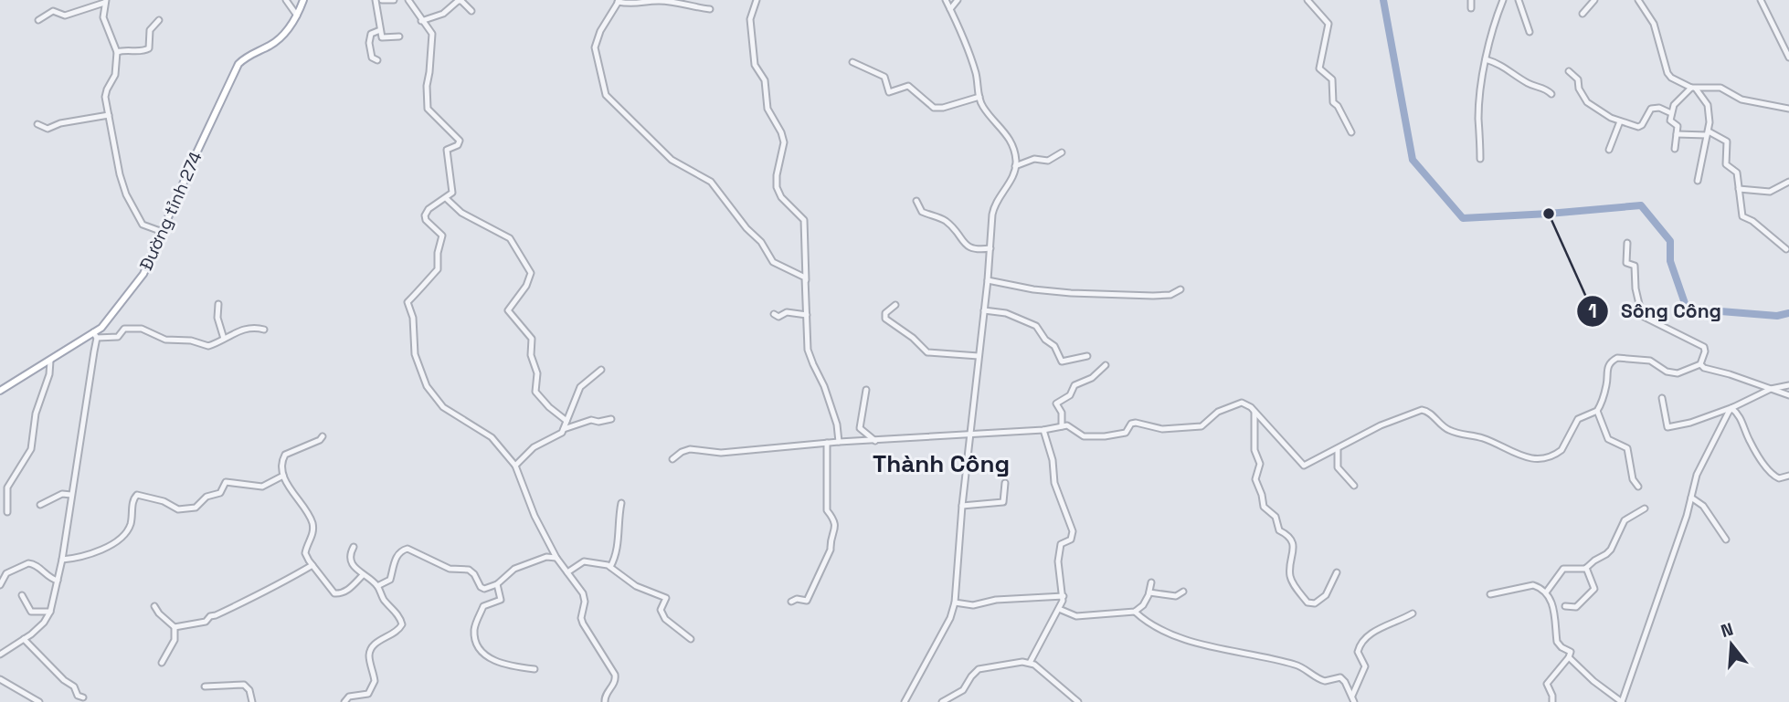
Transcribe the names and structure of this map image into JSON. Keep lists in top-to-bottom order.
{
  "streets": {
    "main road": ["Đường tỉnh 274"]
  },
  "districts": ["Thành Công"],
  "places": ["Sông Công"],
  "north": "top"
}
